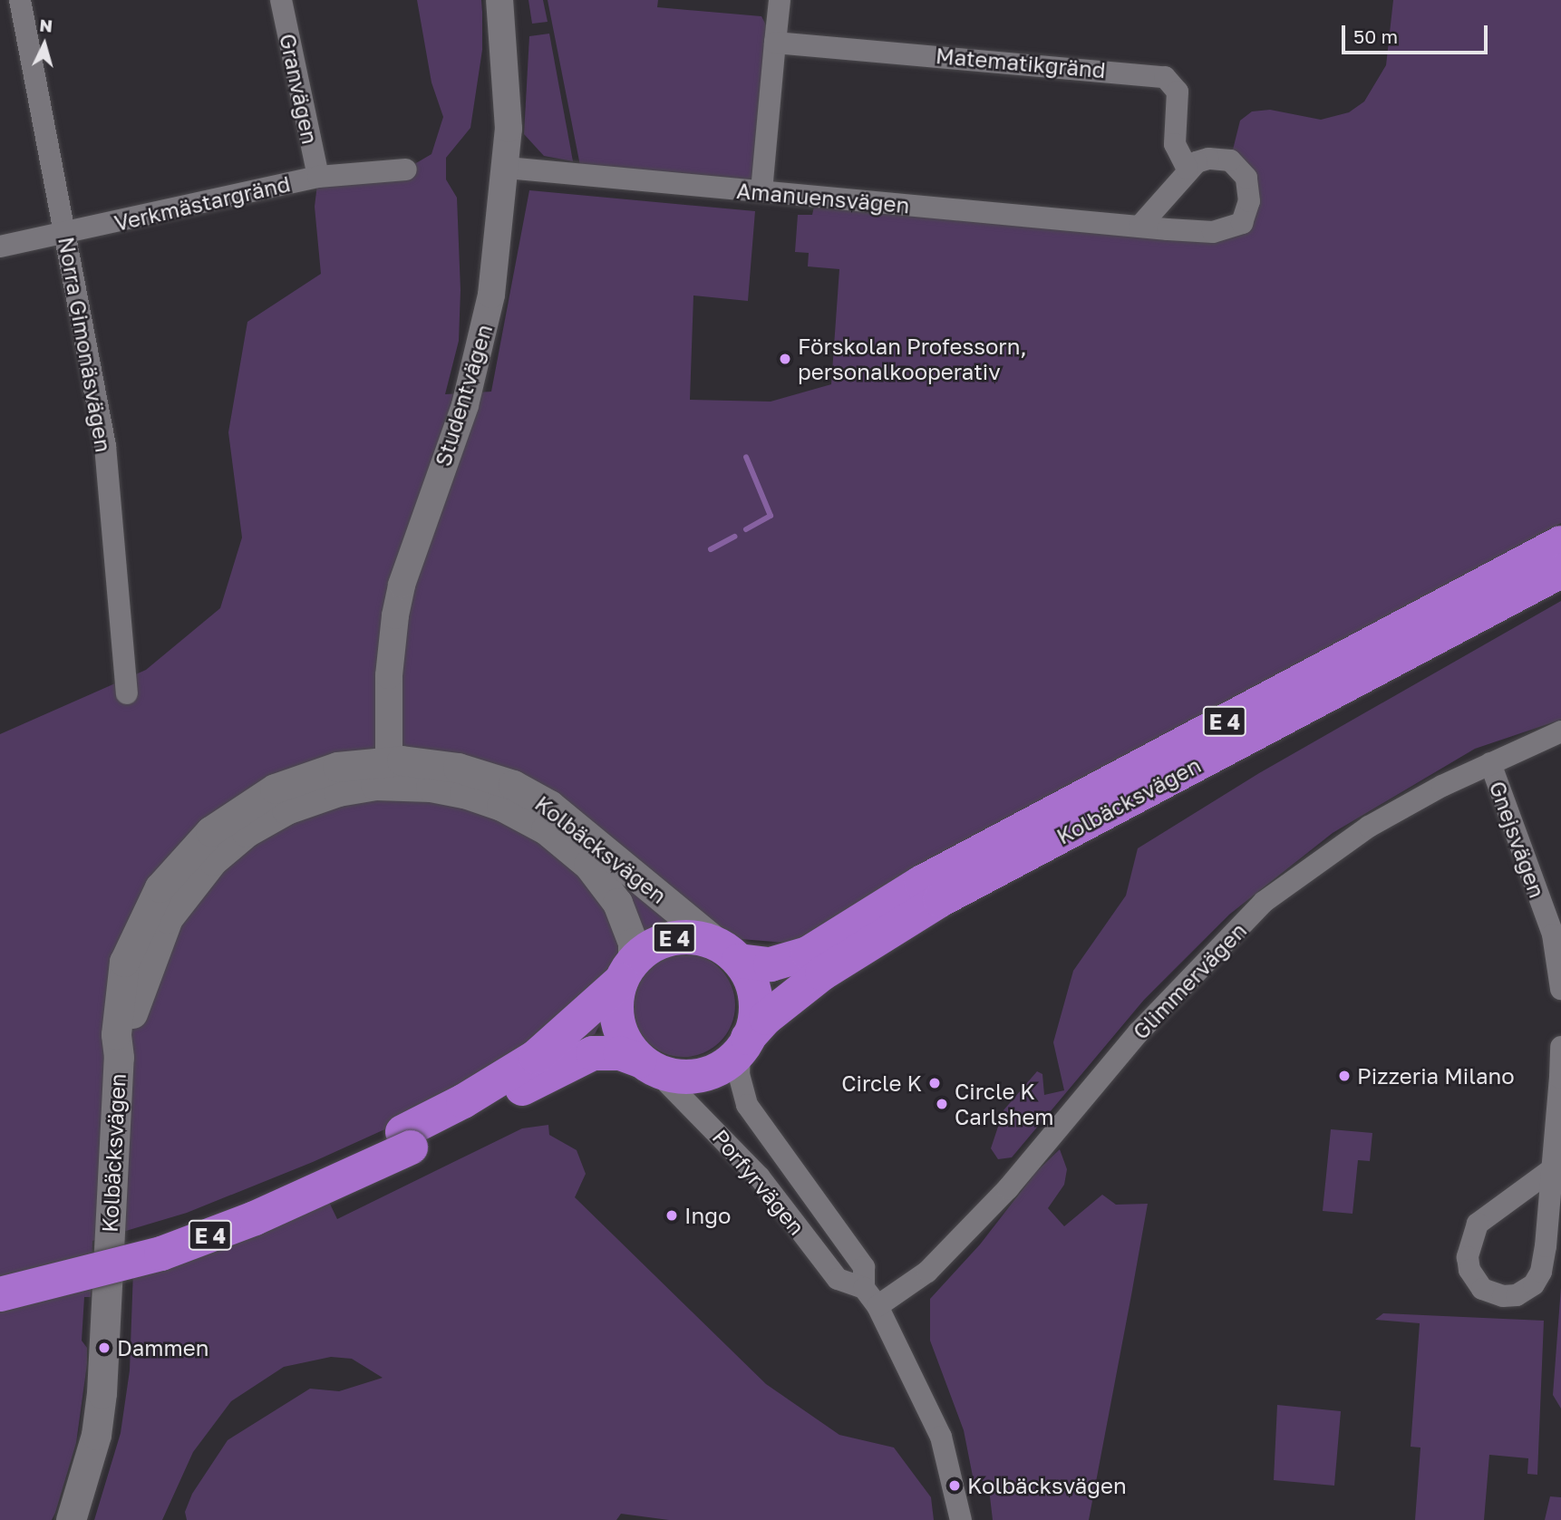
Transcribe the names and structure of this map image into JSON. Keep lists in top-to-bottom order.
{
  "streets": {
    "highway": ["E 4", "Kolbäcksvägen"],
    "street": [
      "Matematikgränd",
      "Granvägen",
      "Amanuensvägen",
      "Verkmästargränd",
      "Norra Gimonäsvägen",
      "Studentvägen",
      "Gnejsvägen",
      "Glimmervägen",
      "Porfyrvägen"
    ]
  },
  "crossings": [
    ["Matematikgränd", "Amanuensvägen"],
    ["Granvägen", "Verkmästargränd"],
    ["Amanuensvägen", "Studentvägen"],
    ["Verkmästargränd", "Norra Gimonäsvägen"],
    ["Studentvägen", "Kolbäcksvägen"],
    ["E 4", "Kolbäcksvägen"],
    ["E 4", "Porfyrvägen"],
    ["Kolbäcksvägen", "Porfyrvägen"],
    ["Gnejsvägen", "Glimmervägen"],
    ["Glimmervägen", "Porfyrvägen"]
  ],
  "places": [
    "Förskolan Professorn, personalkooperativ",
    "Pizzeria Milano",
    "Circle K",
    "Circle K Carlshem",
    "Ingo",
    "Dammen",
    "Kolbäcksvägen"
  ],
  "scale_bar": "50 m",
  "north": "top"
}
